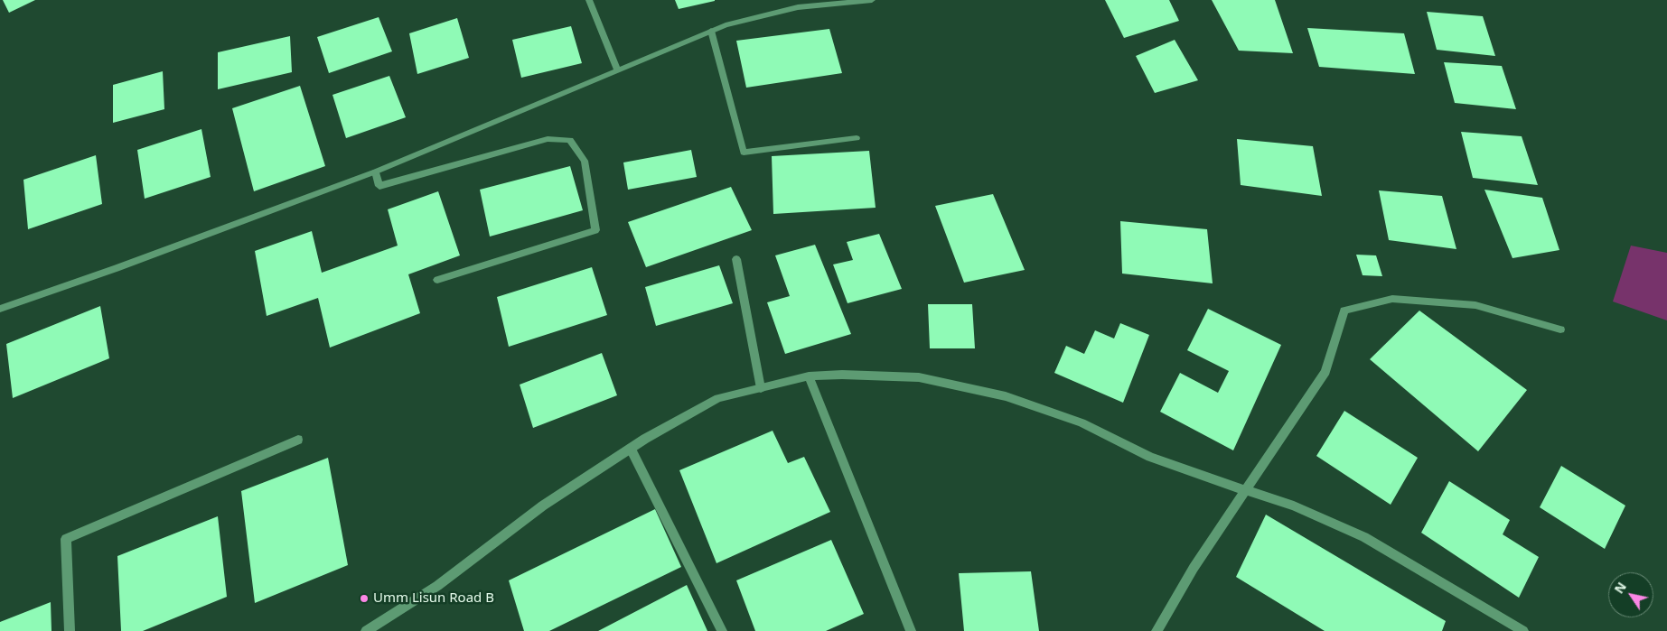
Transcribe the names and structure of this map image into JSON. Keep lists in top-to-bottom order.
{
  "places": ["Umm Lisun Road B"],
  "north": "top left"
}
